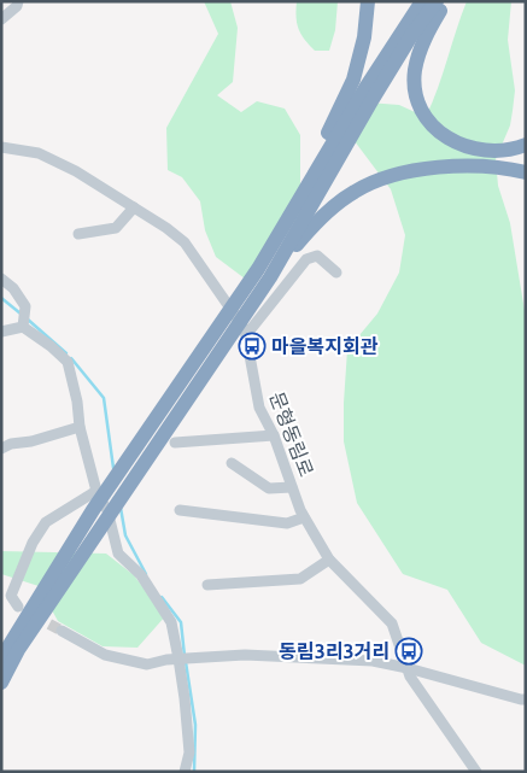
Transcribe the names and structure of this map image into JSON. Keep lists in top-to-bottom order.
{
  "streets": {
    "street": ["문형동림로"]
  },
  "places": {
    "bus stop": ["마을복지회관", "동림3리3거리"]
  }
}
